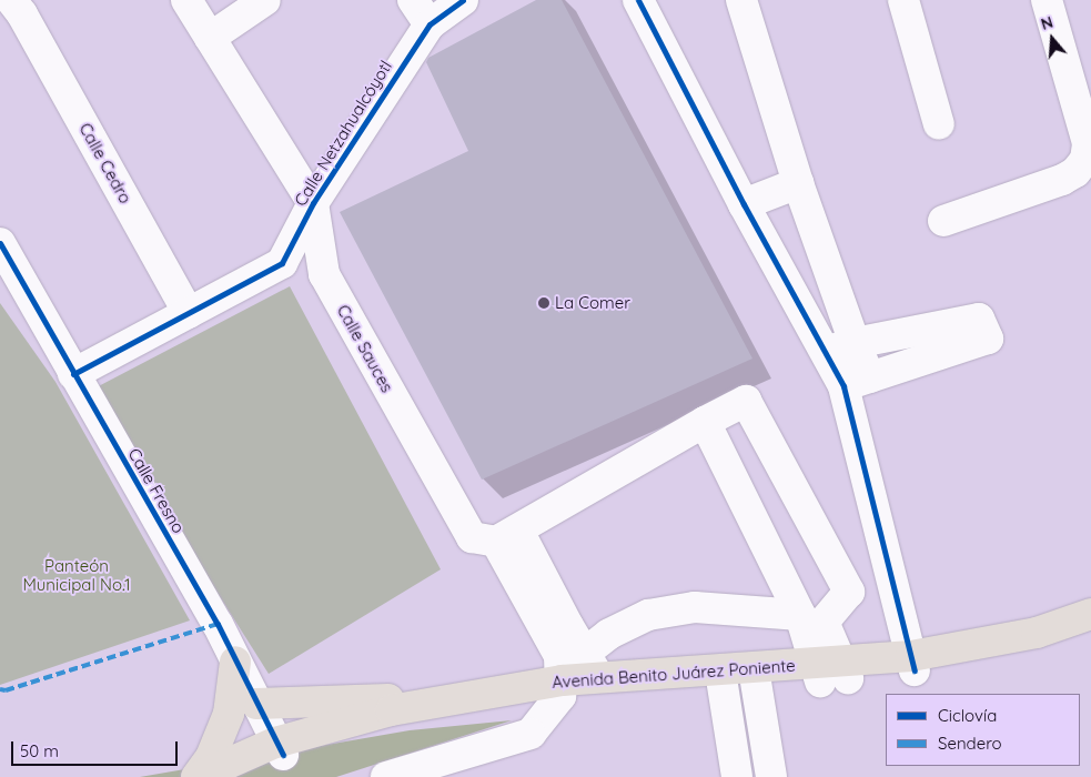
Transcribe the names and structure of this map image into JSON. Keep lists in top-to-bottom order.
{
  "streets": {
    "main road": ["Avenida Benito Juárez Poniente"],
    "street": [
      "Calle Netzahualcóyotl",
      "Calle Cedro",
      "Calle Sauces",
      "Calle Fresno"
    ]
  },
  "crossings": [
    ["Calle Netzahualcóyotl", "Calle Cedro"],
    ["Calle Netzahualcóyotl", "Calle Sauces"],
    ["Calle Netzahualcóyotl", "Calle Fresno"],
    ["Calle Fresno", "Avenida Benito Juárez Poniente"]
  ],
  "parks": ["Panteón Municipal No.1"],
  "places": ["La Comer"],
  "legend": ["Ciclovía", "Sendero"],
  "scale_bar": "50 m",
  "north": "top"
}
